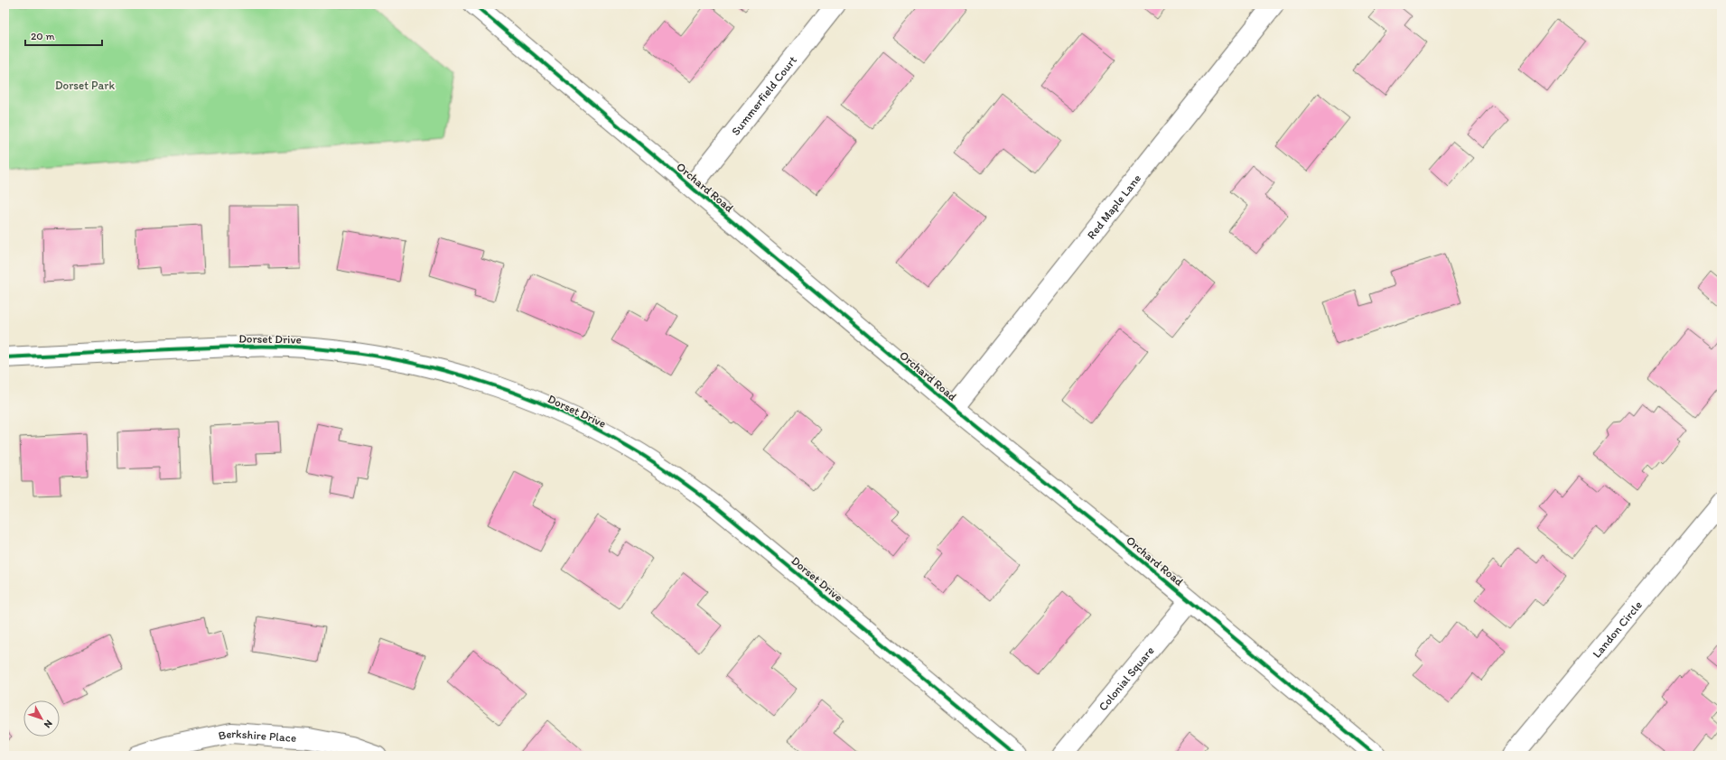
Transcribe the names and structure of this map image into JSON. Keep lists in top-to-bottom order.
{
  "streets": {
    "street": [
      "Summerfield Court",
      "Orchard Road",
      "Red Maple Lane",
      "Dorset Drive",
      "Landon Circle",
      "Colonial Square",
      "Berkshire Place"
    ]
  },
  "crossings": [
    ["Summerfield Court", "Orchard Road"],
    ["Orchard Road", "Red Maple Lane"],
    ["Orchard Road", "Colonial Square"]
  ],
  "parks": ["Dorset Park"],
  "scale_bar": "20 m",
  "north": "bottom right"
}
